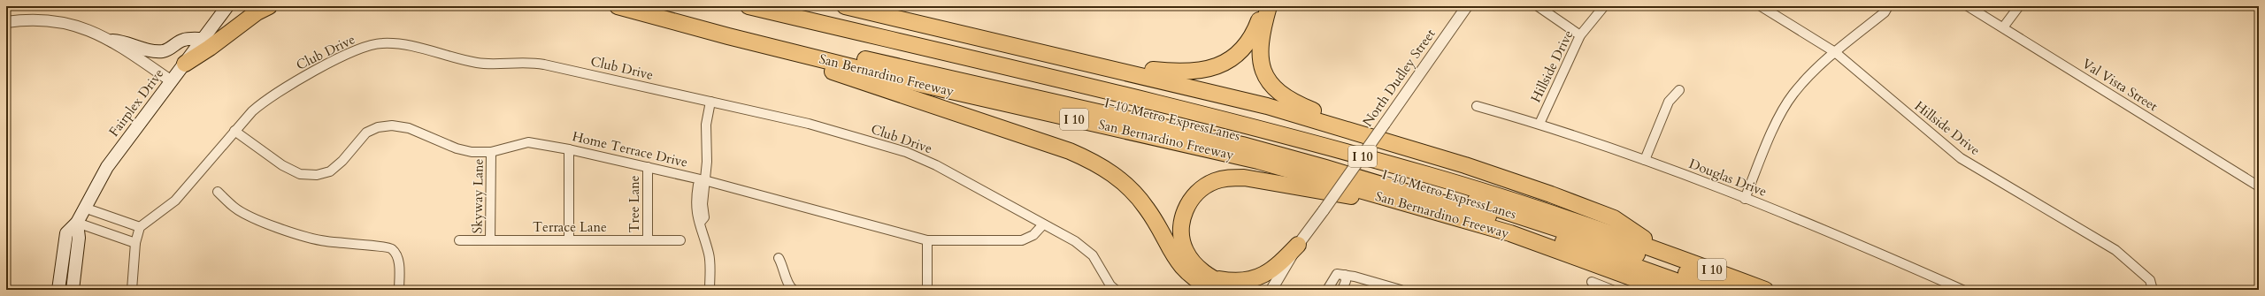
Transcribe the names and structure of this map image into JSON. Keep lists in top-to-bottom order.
{
  "streets": {
    "highway": ["San Bernardino Freeway", "I 10", "I-10 Metro ExpressLanes"],
    "main road": ["Fairplex Drive"],
    "street": [
      "Club Drive",
      "Hillside Drive",
      "North Dudley Street",
      "Val Vista Street",
      "Home Terrace Drive",
      "Douglas Drive",
      "Skyway Lane",
      "Tree Lane",
      "Terrace Lane"
    ]
  },
  "crossings": [
    ["Club Drive", "Home Terrace Drive"],
    ["Hillside Drive", "Douglas Drive"],
    ["I 10", "I-10 Metro ExpressLanes"],
    ["Home Terrace Drive", "Skyway Lane"],
    ["Home Terrace Drive", "Tree Lane"],
    ["Skyway Lane", "Terrace Lane"],
    ["Tree Lane", "Terrace Lane"]
  ]
}
